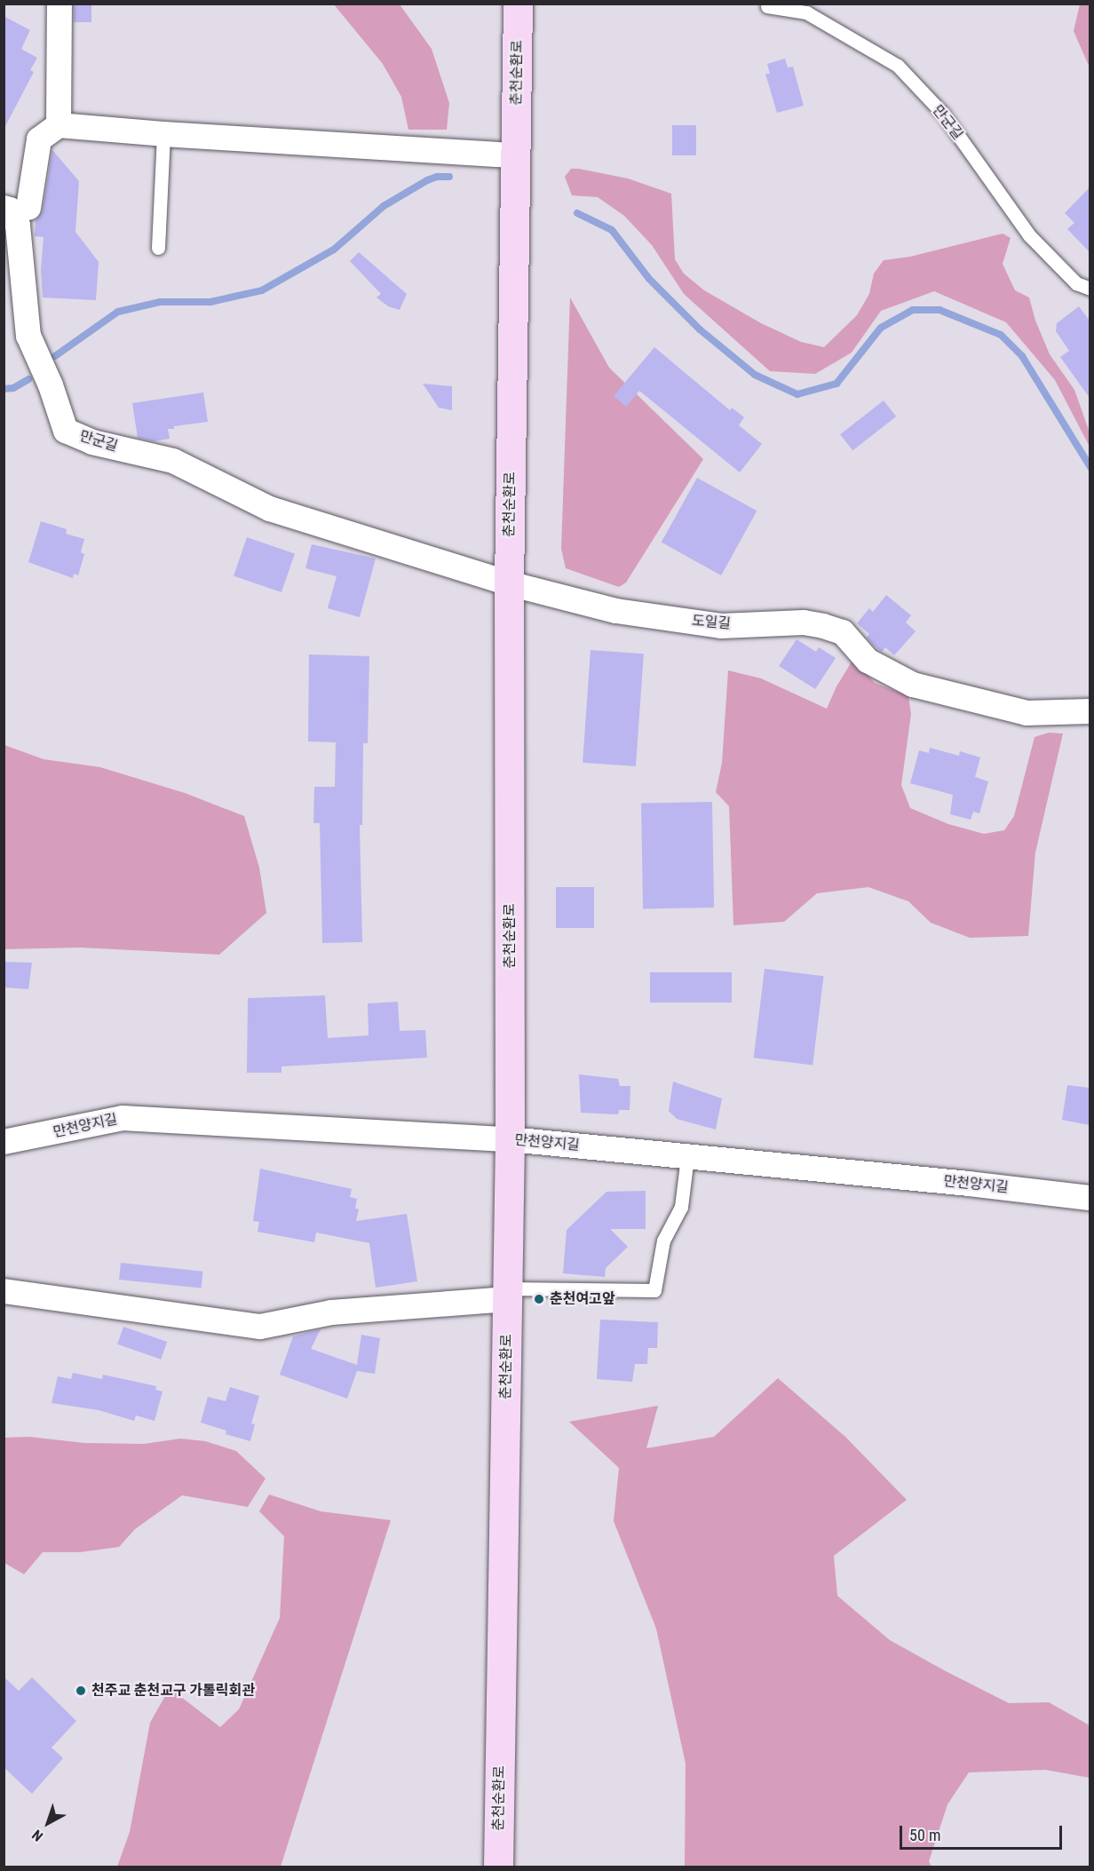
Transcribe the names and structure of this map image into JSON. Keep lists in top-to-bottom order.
{
  "streets": {
    "street": [
      "춘천순환로",
      "만군길",
      "도일길",
      "만천양지길"
    ]
  },
  "crossings": [
    ["춘천순환로", "도일길"],
    ["춘천순환로", "만천양지길"],
    ["만군길", "도일길"]
  ],
  "places": ["춘천여고앞", "천주교 춘천교구 가톨릭회관"],
  "scale_bar": "50 m",
  "north": "bottom left"
}
